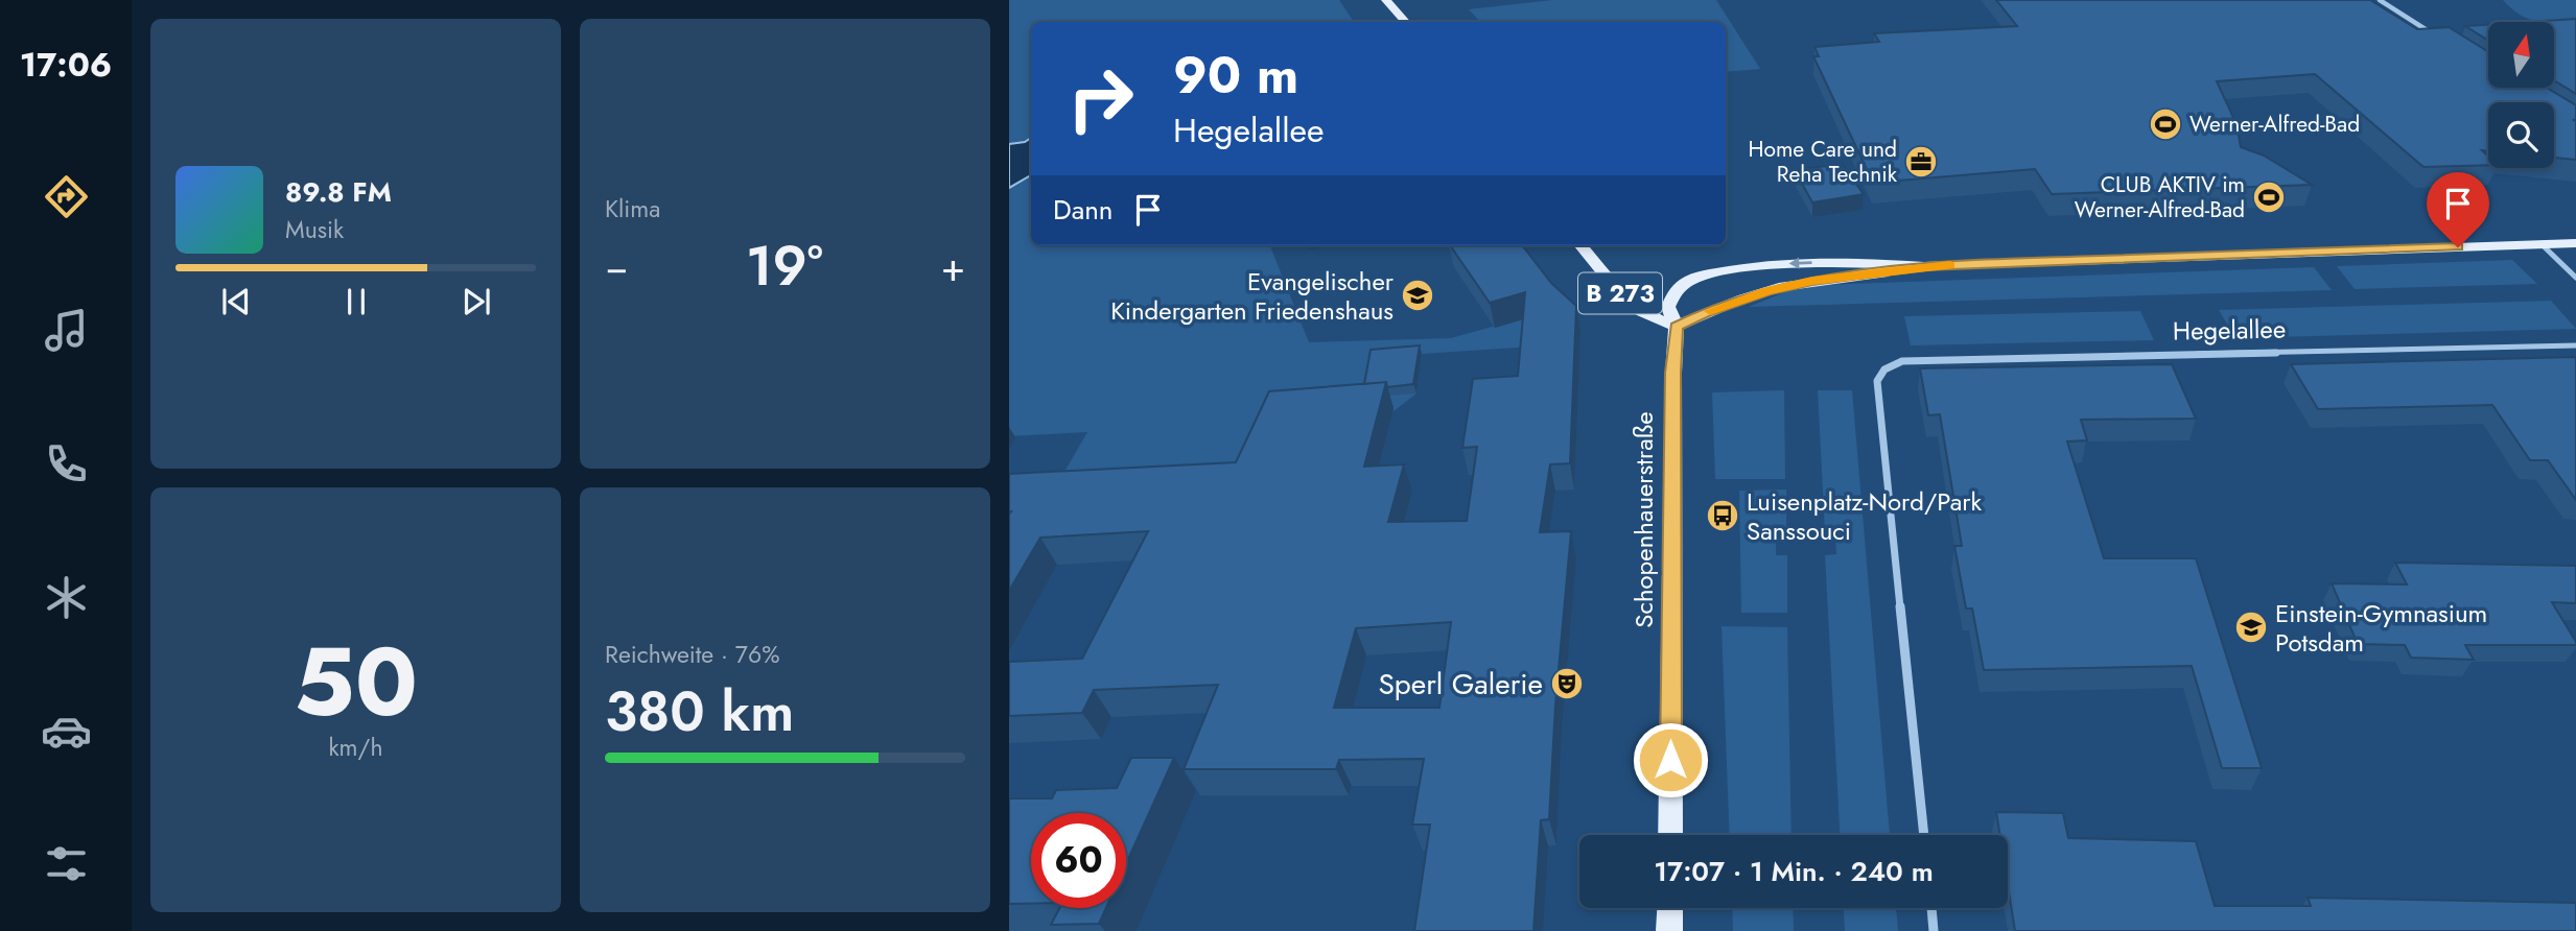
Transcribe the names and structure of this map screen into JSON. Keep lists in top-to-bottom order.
{
  "streets": {
    "main road": ["B 273", "Schopenhauerstraße"],
    "street": ["Hegelallee"]
  },
  "crossings": [
    ["B 273", "Schopenhauerstraße"]
  ],
  "places": {
    "sports": ["Werner-Alfred-Bad", "CLUB AKTIV im Werner-Alfred-Bad"],
    "office": ["Home Care und Reha Technik"],
    "school or university": ["Evangelischer Kindergarten Friedenshaus", "Einstein-Gymnasium Potsdam"],
    "bus stop": ["Luisenplatz-Nord/Park Sanssouci"],
    "theatre": ["Sperl Galerie"]
  },
  "north": "top",
  "page": {
    "tabs": "17:06",
    "tile": [
      "Klima",
      ["50", "km/h"],
      ["Reichweite · 76%", "380 km"]
    ],
    "turn": ["90 m", "Hegelallee"],
    "song": ["89.8 FM", "Musik"],
    "then": "Dann",
    "heat": ["−", "19°", "+"],
    "limit": "60",
    "trip": "17:07 · 1 Min. · 240 m"
  }
}
